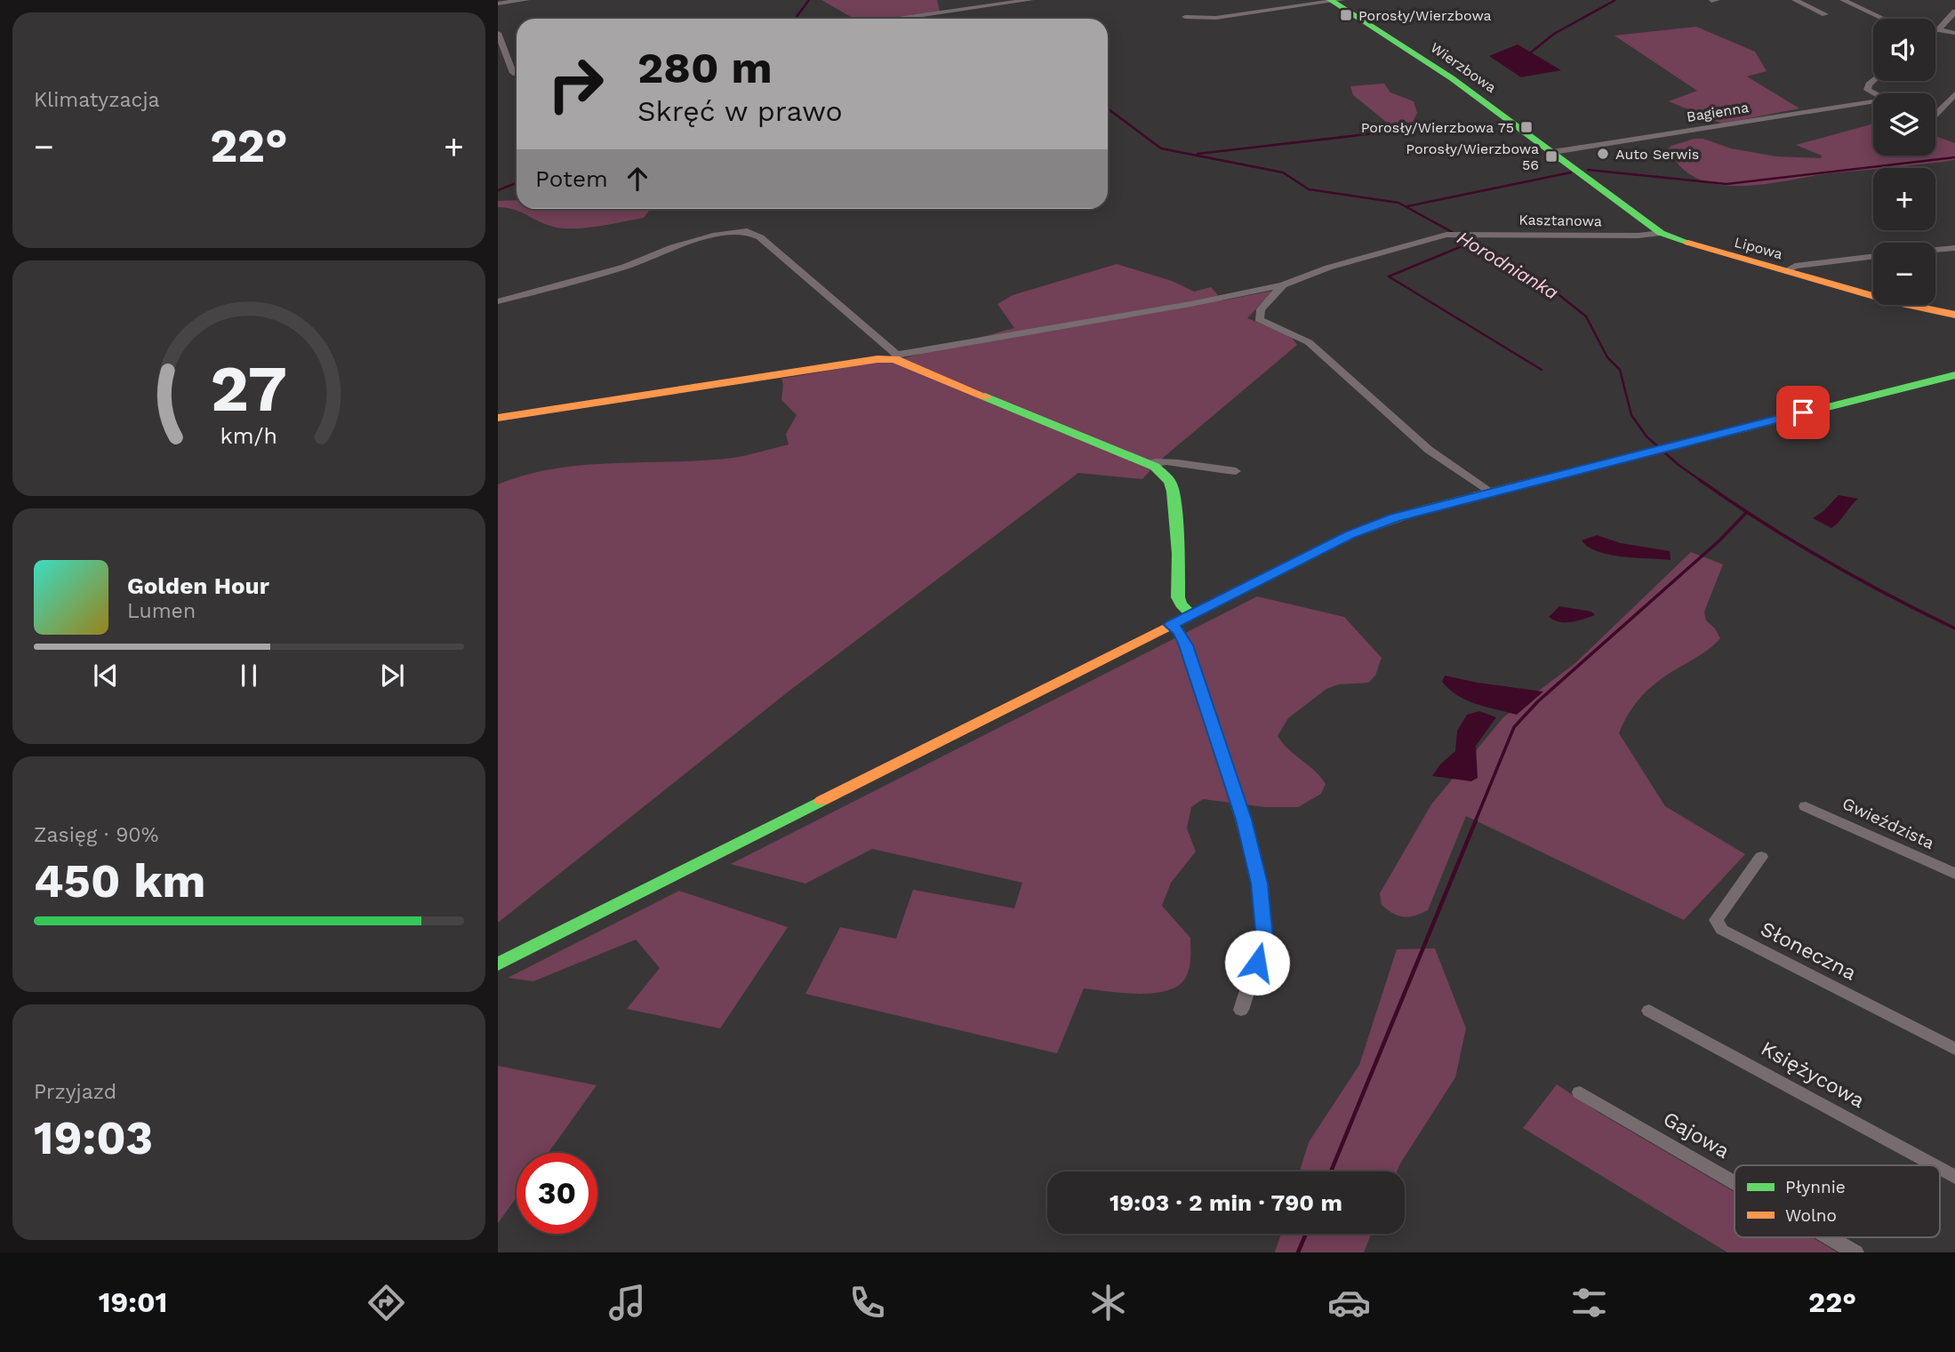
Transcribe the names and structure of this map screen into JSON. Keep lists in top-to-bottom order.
{
  "streets": {
    "street": [
      "Wierzbowa",
      "Bagienna",
      "Kasztanowa",
      "Lipowa",
      "Gwieździsta",
      "Słoneczna",
      "Księżycowa",
      "Gajowa"
    ]
  },
  "crossings": [
    ["Wierzbowa", "Bagienna"],
    ["Wierzbowa", "Lipowa"],
    ["Kasztanowa", "Lipowa"]
  ],
  "water": ["Horodnianka"],
  "places": {
    "transit": ["Porosły/Wierzbowa", "Porosły/Wierzbowa 75", "Porosły/Wierzbowa 56"],
    "other": ["Auto Serwis"]
  },
  "legend": ["Płynnie", "Wolno"],
  "page": {
    "tile": [
      "Klimatyzacja",
      ["Zasięg · 90%", "450 km"],
      ["Przyjazd", "19:03"]
    ],
    "map_buttons": ["+", "−"],
    "turn": ["280 m", "Skręć w prawo"],
    "heat": ["−", "22°", "+"],
    "then": "Potem",
    "song": ["Golden Hour", "Lumen"],
    "limit": "30",
    "trip": "19:03 · 2 min · 790 m",
    "tabs": ["19:01", "22°"],
    "gauge": ["27", "km/h"]
  }
}
